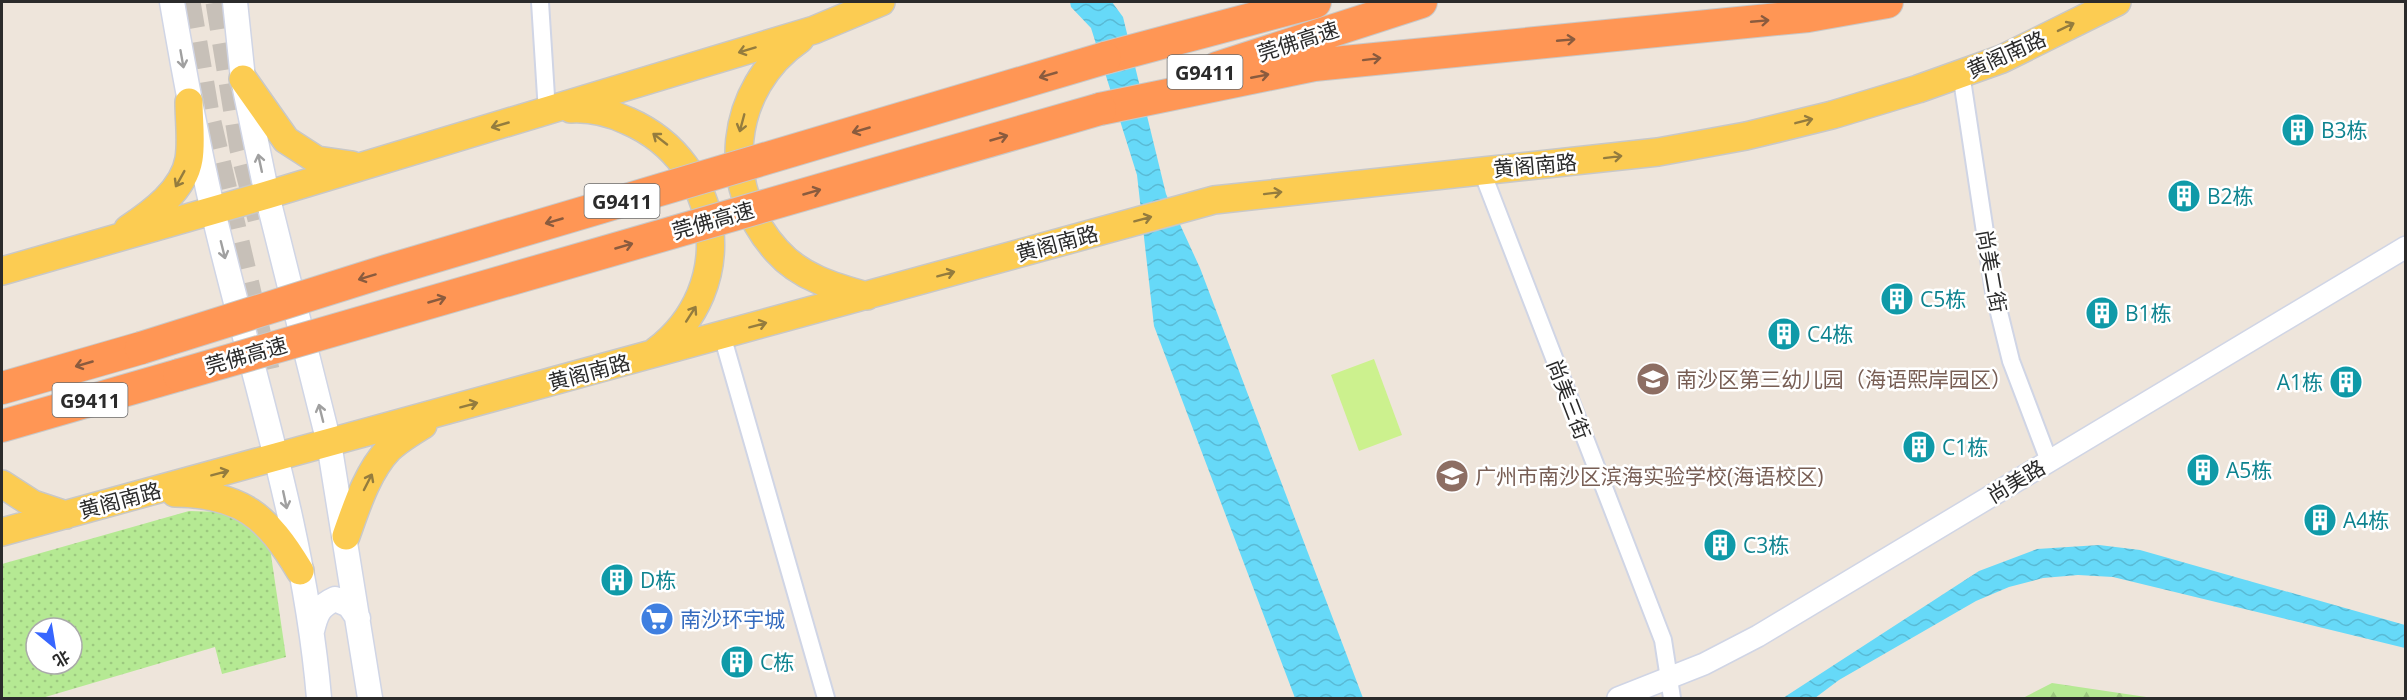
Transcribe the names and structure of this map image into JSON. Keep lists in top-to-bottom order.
{
  "streets": {
    "highway": ["莞佛高速", "G9411"],
    "main road": ["黄阁南路"],
    "street": ["尚美二街", "尚美三街", "尚美路"]
  },
  "crossings": [
    ["黄阁南路", "尚美二街"],
    ["黄阁南路", "尚美三街"],
    ["尚美二街", "尚美路"],
    ["尚美三街", "尚美路"]
  ],
  "one_way": ["黄阁南路"],
  "places": {
    "building": [
      "B3栋",
      "B2栋",
      "C5栋",
      "B1栋",
      "C4栋",
      "A1栋",
      "C1栋",
      "A5栋",
      "A4栋",
      "C3栋",
      "D栋",
      "C栋"
    ],
    "school or university": ["南沙区第三幼儿园（海语熙岸园区）", "广州市南沙区滨海实验学校(海语校区)"],
    "supermarket": ["南沙环宇城"]
  },
  "north": "bottom right"
}
